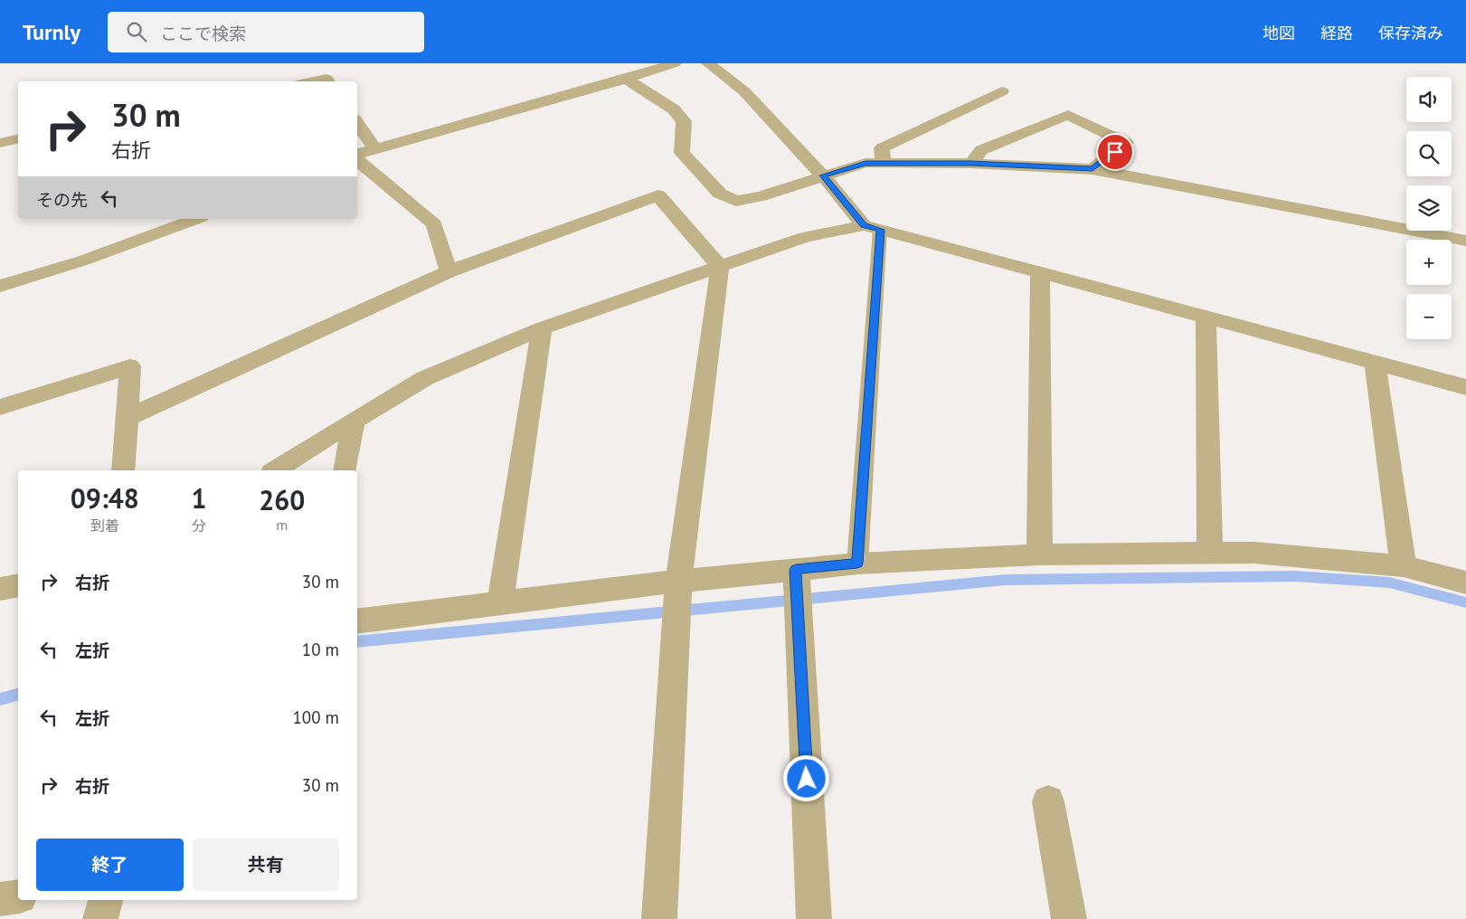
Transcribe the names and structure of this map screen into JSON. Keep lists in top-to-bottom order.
{
  "page": {
    "header": "Turnly",
    "search": "ここで検索",
    "nav": ["地図", "経路", "保存済み"],
    "map_buttons": ["+", "−"],
    "turn": ["30 m", "右折"],
    "then": "その先",
    "eta": [
      "09:48",
      "到着",
      "1",
      "分",
      "260",
      "m"
    ],
    "list": [
      {
        "name": "右折",
        "value": "30 m"
      },
      {
        "name": "左折",
        "value": "10 m"
      },
      {
        "name": "左折",
        "value": "100 m"
      },
      {
        "name": "右折",
        "value": "30 m"
      }
    ],
    "buttons": ["終了", "共有"]
  }
}
